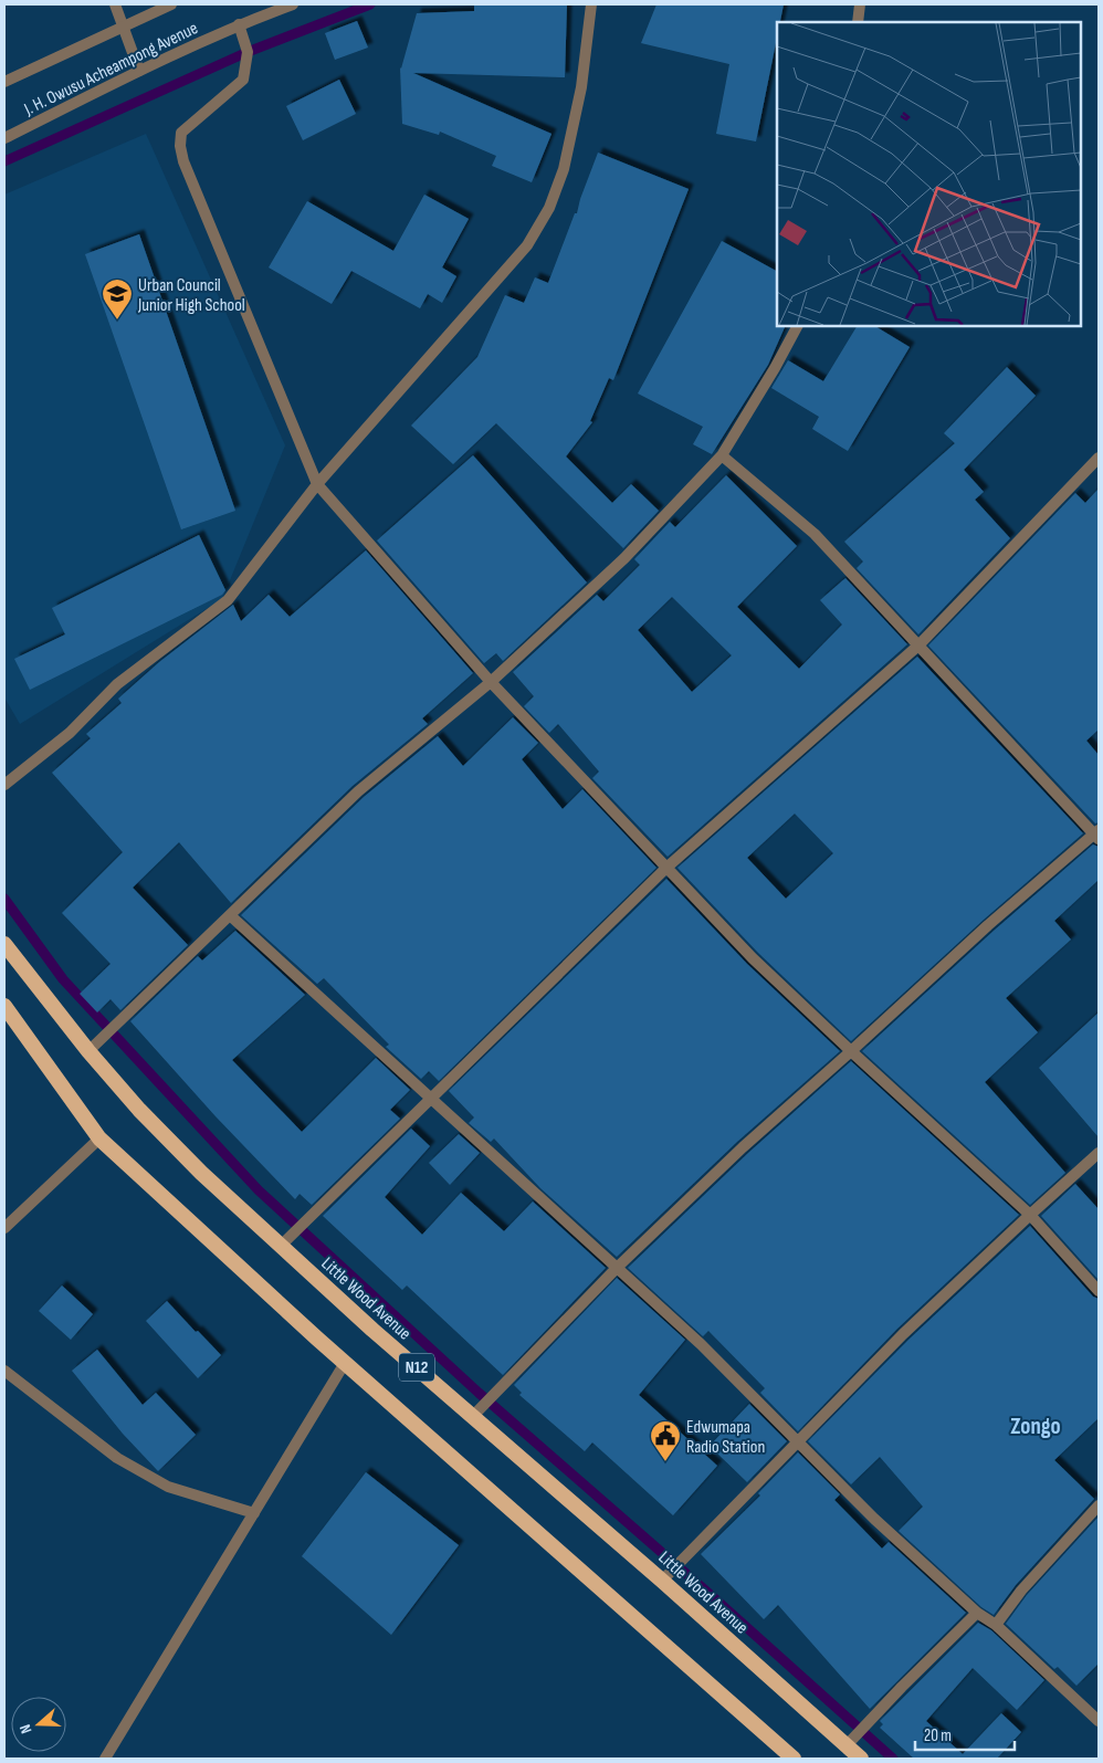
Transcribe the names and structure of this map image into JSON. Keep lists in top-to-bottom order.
{
  "streets": {
    "highway": ["Little Wood Avenue", "N12"],
    "street": ["J. H. Owusu Acheampong Avenue"]
  },
  "districts": ["Zongo"],
  "places": {
    "school or university": ["Urban Council Junior High School"],
    "public building": ["Edwumapa Radio Station"]
  },
  "scale_bar": "20 m",
  "north": "left"
}
